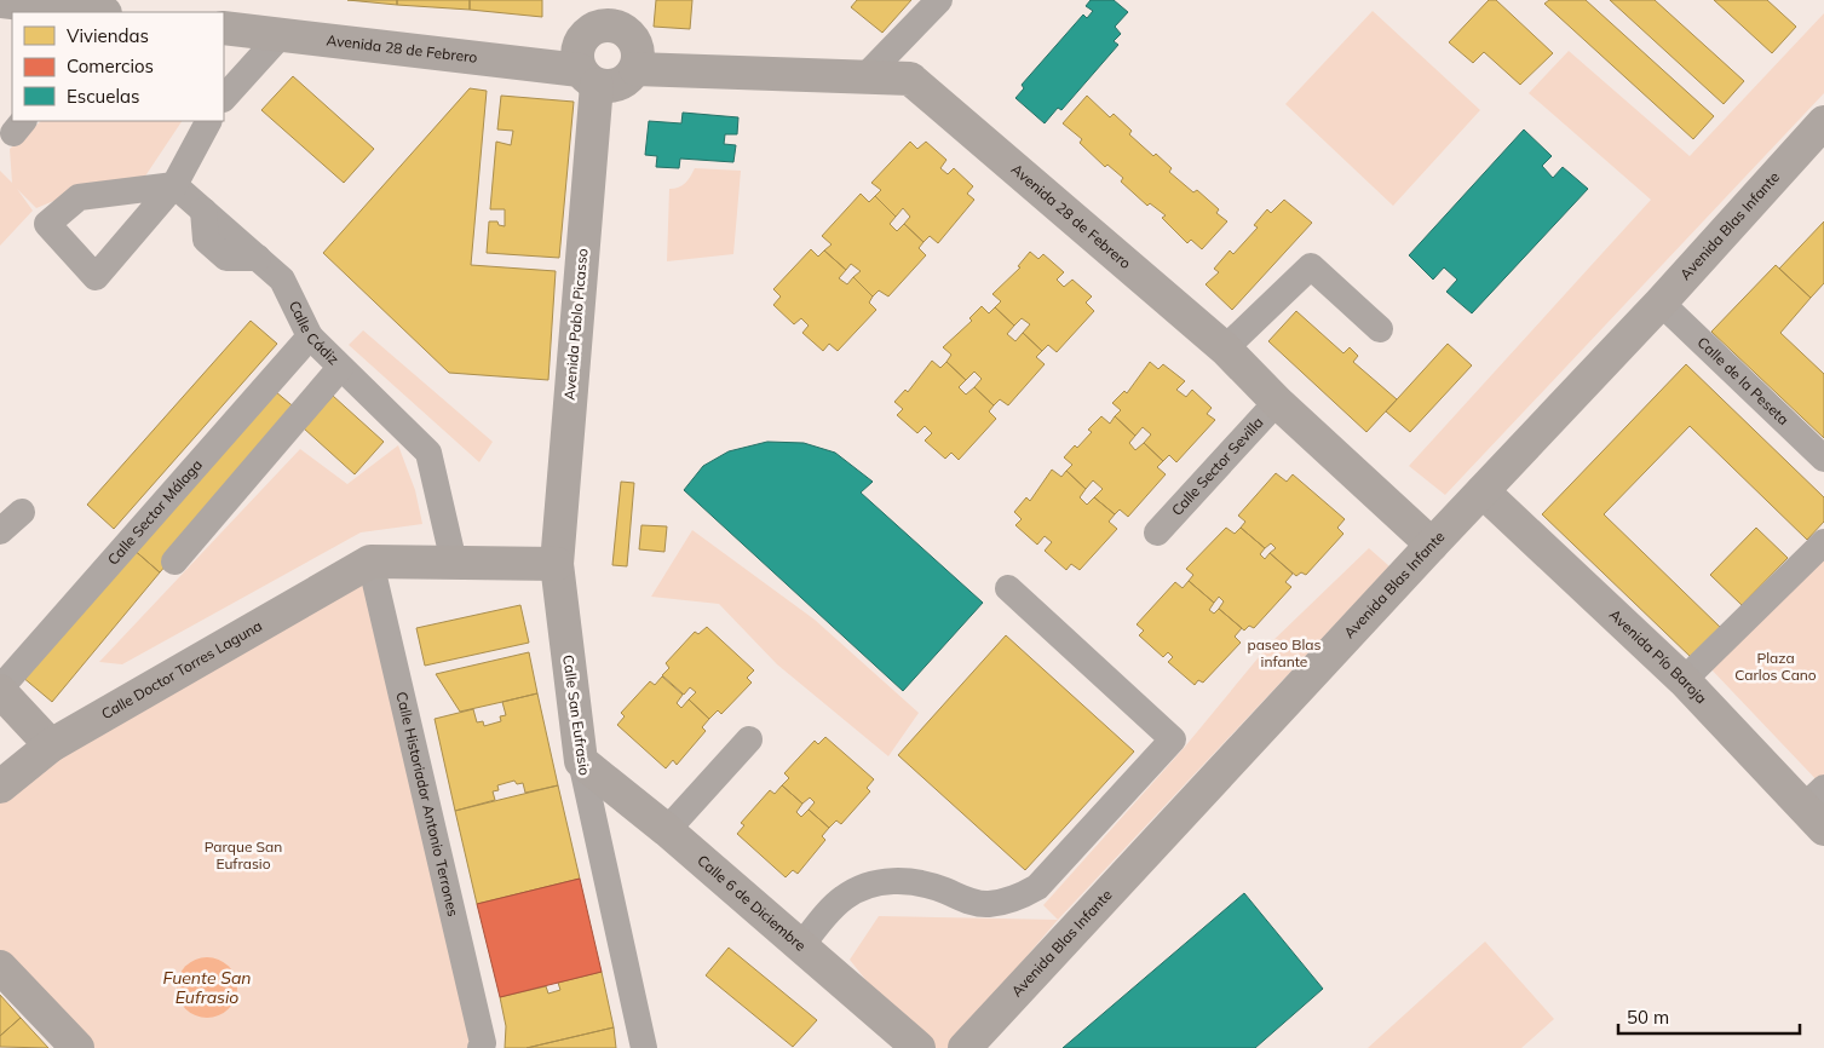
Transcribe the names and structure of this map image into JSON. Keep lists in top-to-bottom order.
{
  "streets": {
    "street": [
      "Avenida 28 de Febrero",
      "Avenida Blas Infante",
      "Avenida Pablo Picasso",
      "Calle Cádiz",
      "Calle de la Peseta",
      "Calle Sector Sevilla",
      "Calle Sector Málaga",
      "Avenida Pío Baroja",
      "Calle Doctor Torres Laguna",
      "Calle San Eufrasio",
      "Calle Historiador Antonio Terrones",
      "Calle 6 de Diciembre"
    ]
  },
  "crossings": [
    ["Avenida 28 de Febrero", "Avenida Blas Infante"],
    ["Avenida 28 de Febrero", "Avenida Pablo Picasso"],
    ["Avenida 28 de Febrero", "Calle Sector Sevilla"],
    ["Avenida Blas Infante", "Calle de la Peseta"],
    ["Avenida Blas Infante", "Avenida Pío Baroja"],
    ["Avenida Pablo Picasso", "Calle San Eufrasio"],
    ["Calle Cádiz", "Calle Sector Málaga"],
    ["Calle Doctor Torres Laguna", "Calle Historiador Antonio Terrones"],
    ["Calle San Eufrasio", "Calle 6 de Diciembre"]
  ],
  "water": ["Fuente San Eufrasio"],
  "parks": ["paseo Blas infante", "Plaza Carlos Cano", "Parque San Eufrasio"],
  "legend": ["Viviendas", "Comercios", "Escuelas"],
  "scale_bar": "50 m"
}
